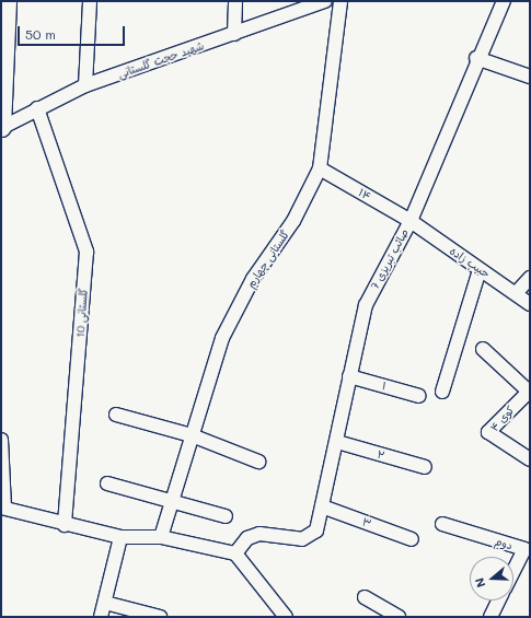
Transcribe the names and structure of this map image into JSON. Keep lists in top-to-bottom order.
{
  "streets": {
    "street": [
      "شهید حجت گلستانی",
      "۱۴",
      "گلستانی چهارم",
      "صائب تبریزی 7",
      "حبیب زاده",
      "گلستانی 10",
      "۱",
      "کوی ۴",
      "۲",
      "۳",
      "دوم"
    ]
  },
  "crossings": [
    ["شهید حجت گلستانی", "گلستانی 10"],
    ["۱۴", "گلستانی چهارم"],
    ["۱۴", "صائب تبریزی 7"],
    ["۱۴", "حبیب زاده"],
    ["صائب تبریزی 7", "حبیب زاده"],
    ["صائب تبریزی 7", "۱"],
    ["صائب تبریزی 7", "۲"],
    ["صائب تبریزی 7", "۳"]
  ],
  "scale_bar": "50 m",
  "north": "left"
}
